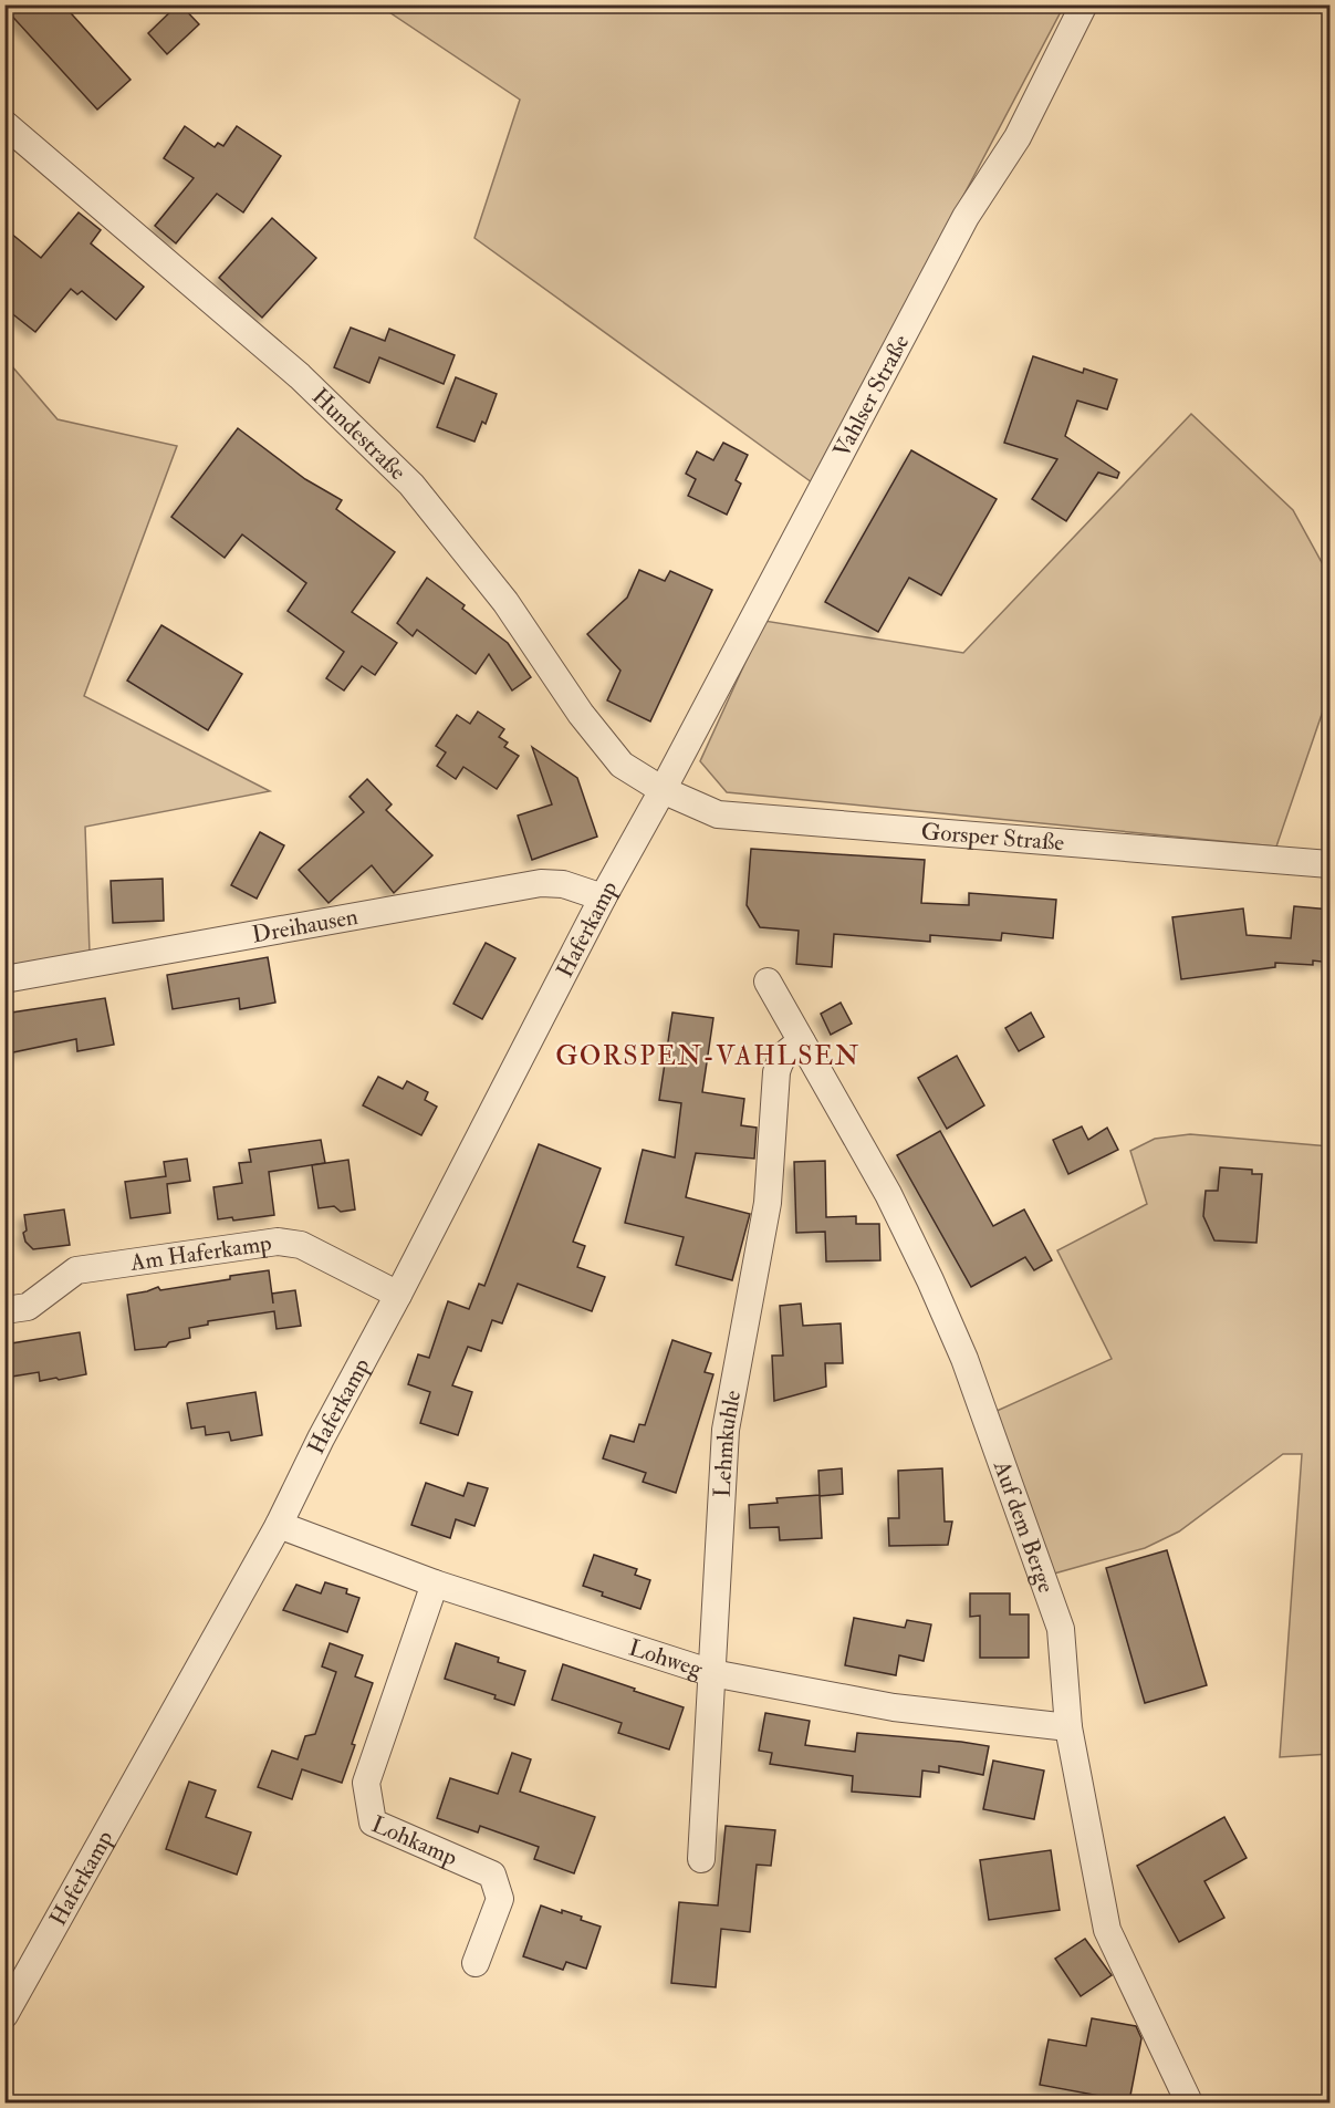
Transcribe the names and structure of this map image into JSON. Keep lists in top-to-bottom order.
{
  "streets": {
    "street": [
      "Vahlser Straße",
      "Hundestraße",
      "Gorsper Straße",
      "Dreihausen",
      "Haferkamp",
      "Am Haferkamp",
      "Lehmkuhle",
      "Auf dem Berge",
      "Lohweg",
      "Lohkamp"
    ]
  },
  "crossings": [
    ["Vahlser Straße", "Hundestraße"],
    ["Vahlser Straße", "Gorsper Straße"],
    ["Vahlser Straße", "Haferkamp"],
    ["Hundestraße", "Gorsper Straße"],
    ["Hundestraße", "Haferkamp"],
    ["Gorsper Straße", "Haferkamp"],
    ["Dreihausen", "Haferkamp"],
    ["Haferkamp", "Am Haferkamp"],
    ["Haferkamp", "Lohweg"],
    ["Lehmkuhle", "Auf dem Berge"],
    ["Lehmkuhle", "Lohweg"],
    ["Auf dem Berge", "Lohweg"],
    ["Lohweg", "Lohkamp"]
  ],
  "districts": ["GORSPEN-VAHLSEN"]
}
